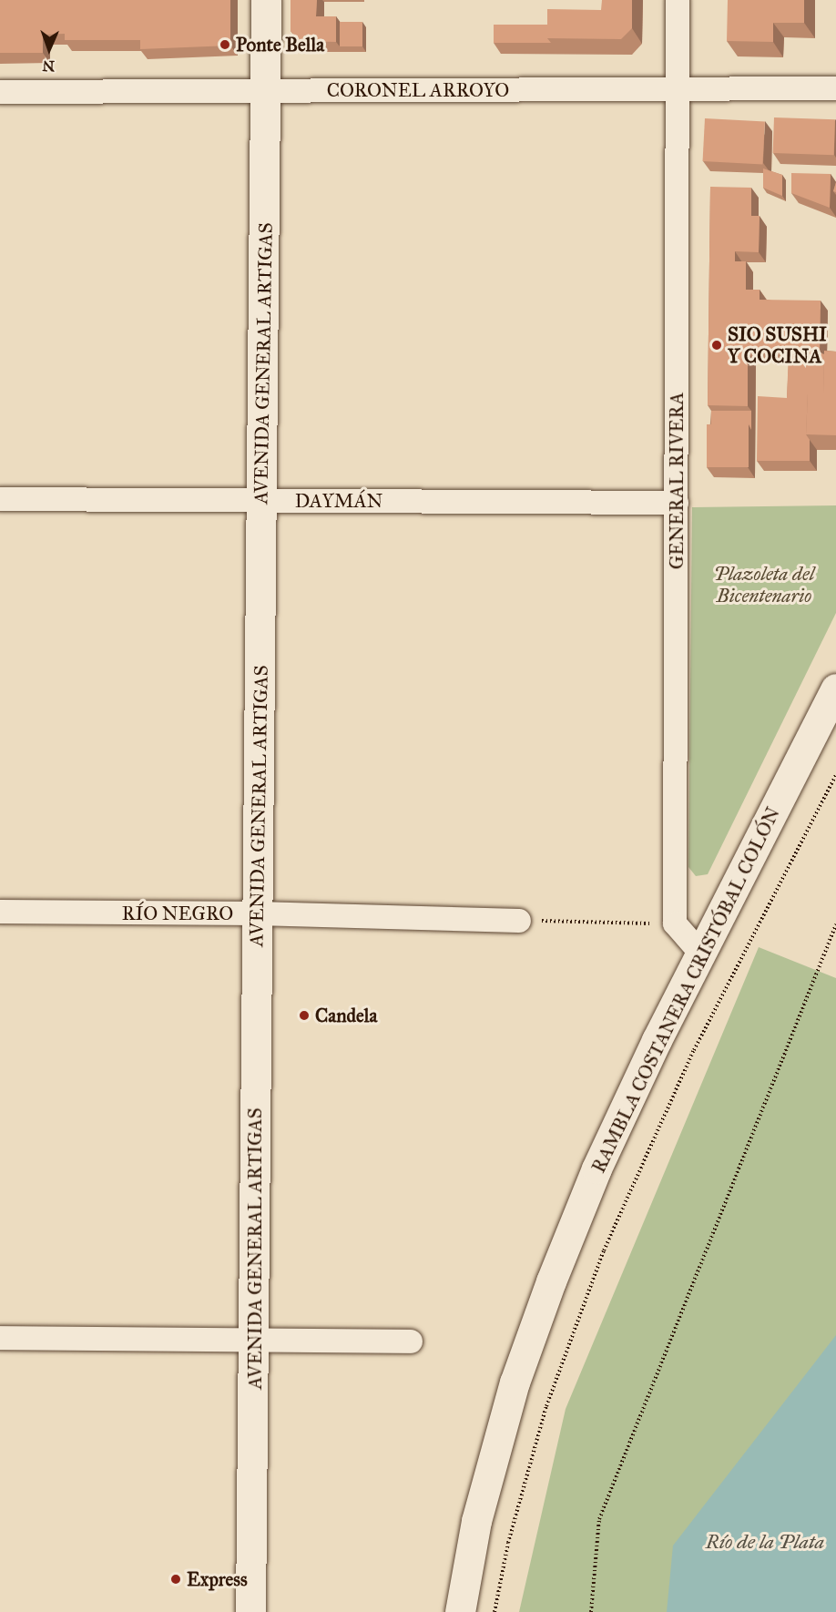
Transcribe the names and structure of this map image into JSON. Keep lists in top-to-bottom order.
{
  "streets": {
    "street": [
      "CORONEL ARROYO",
      "AVENIDA GENERAL ARTIGAS",
      "GENERAL RIVERA",
      "DAYMÁN",
      "RÍO NEGRO",
      "RAMBLA COSTANERA CRISTÓBAL COLÓN"
    ]
  },
  "crossings": [
    ["CORONEL ARROYO", "AVENIDA GENERAL ARTIGAS"],
    ["CORONEL ARROYO", "GENERAL RIVERA"],
    ["AVENIDA GENERAL ARTIGAS", "DAYMÁN"],
    ["AVENIDA GENERAL ARTIGAS", "RÍO NEGRO"],
    ["GENERAL RIVERA", "DAYMÁN"]
  ],
  "water": ["Río de la Plata"],
  "parks": ["Plazoleta del Bicentenario"],
  "places": [
    "Ponte Bella",
    "SIO SUSHI Y COCINA",
    "Candela",
    "Express"
  ],
  "north": "bottom"
}
